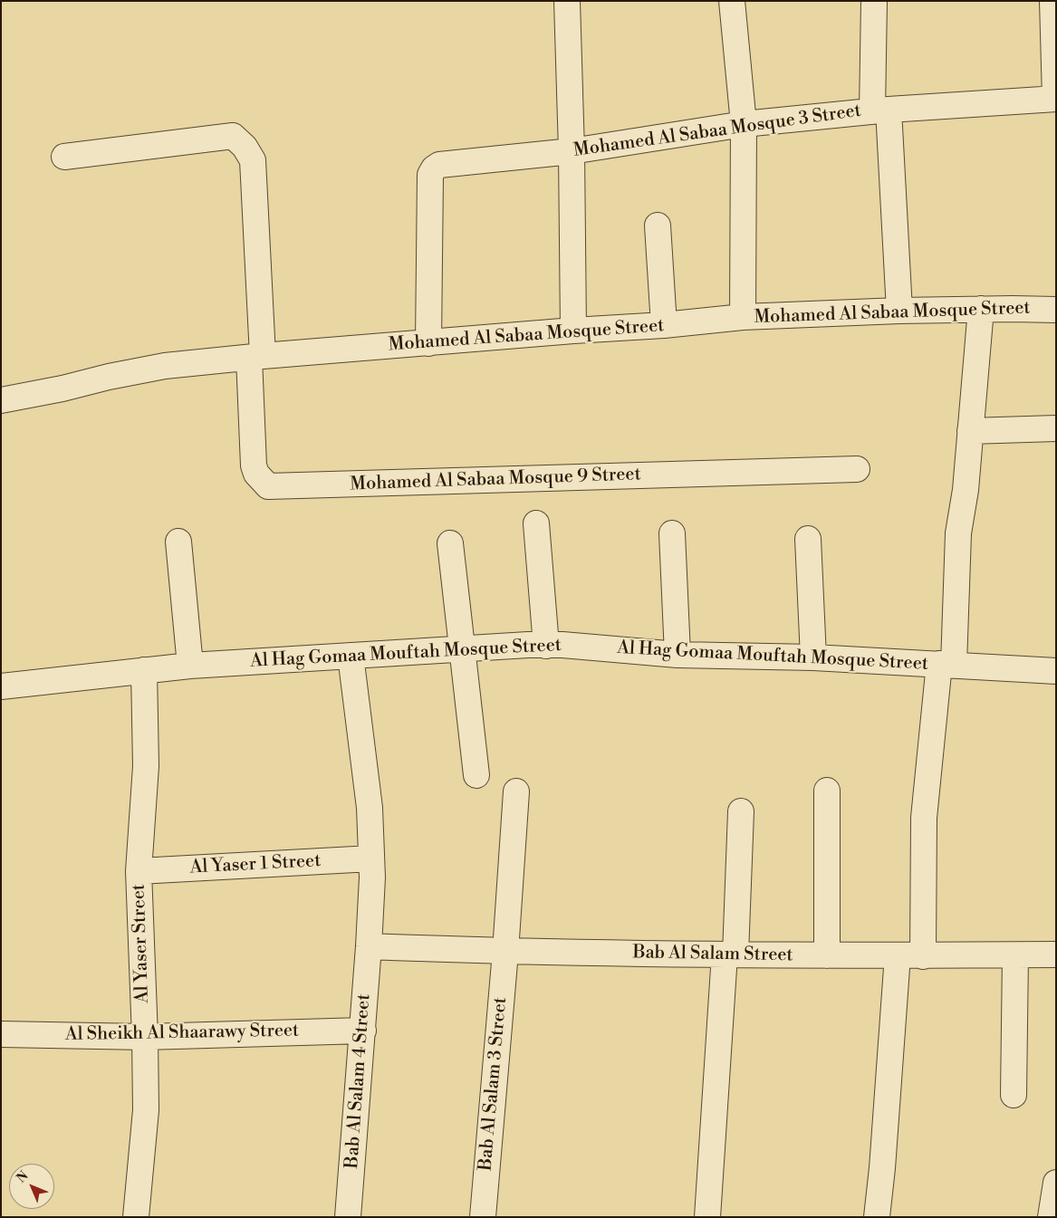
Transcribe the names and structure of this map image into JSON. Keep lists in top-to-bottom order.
{
  "streets": {
    "street": [
      "Mohamed Al Sabaa Mosque 3 Street",
      "Mohamed Al Sabaa Mosque Street",
      "Mohamed Al Sabaa Mosque 9 Street",
      "Al Hag Gomaa Mouftah Mosque Street",
      "Al Yaser 1 Street",
      "Al Yaser Street",
      "Bab Al Salam Street",
      "Al Sheikh Al Shaarawy Street",
      "Bab Al Salam 4 Street",
      "Bab Al Salam 3 Street"
    ]
  },
  "crossings": [
    ["Mohamed Al Sabaa Mosque 3 Street", "Mohamed Al Sabaa Mosque Street"],
    ["Mohamed Al Sabaa Mosque Street", "Mohamed Al Sabaa Mosque 9 Street"],
    ["Al Hag Gomaa Mouftah Mosque Street", "Al Yaser Street"],
    ["Al Hag Gomaa Mouftah Mosque Street", "Bab Al Salam 4 Street"],
    ["Al Yaser 1 Street", "Al Yaser Street"],
    ["Al Yaser 1 Street", "Bab Al Salam 4 Street"],
    ["Al Yaser Street", "Al Sheikh Al Shaarawy Street"],
    ["Bab Al Salam Street", "Bab Al Salam 4 Street"],
    ["Bab Al Salam Street", "Bab Al Salam 3 Street"],
    ["Al Sheikh Al Shaarawy Street", "Bab Al Salam 4 Street"]
  ],
  "north": "top left"
}
